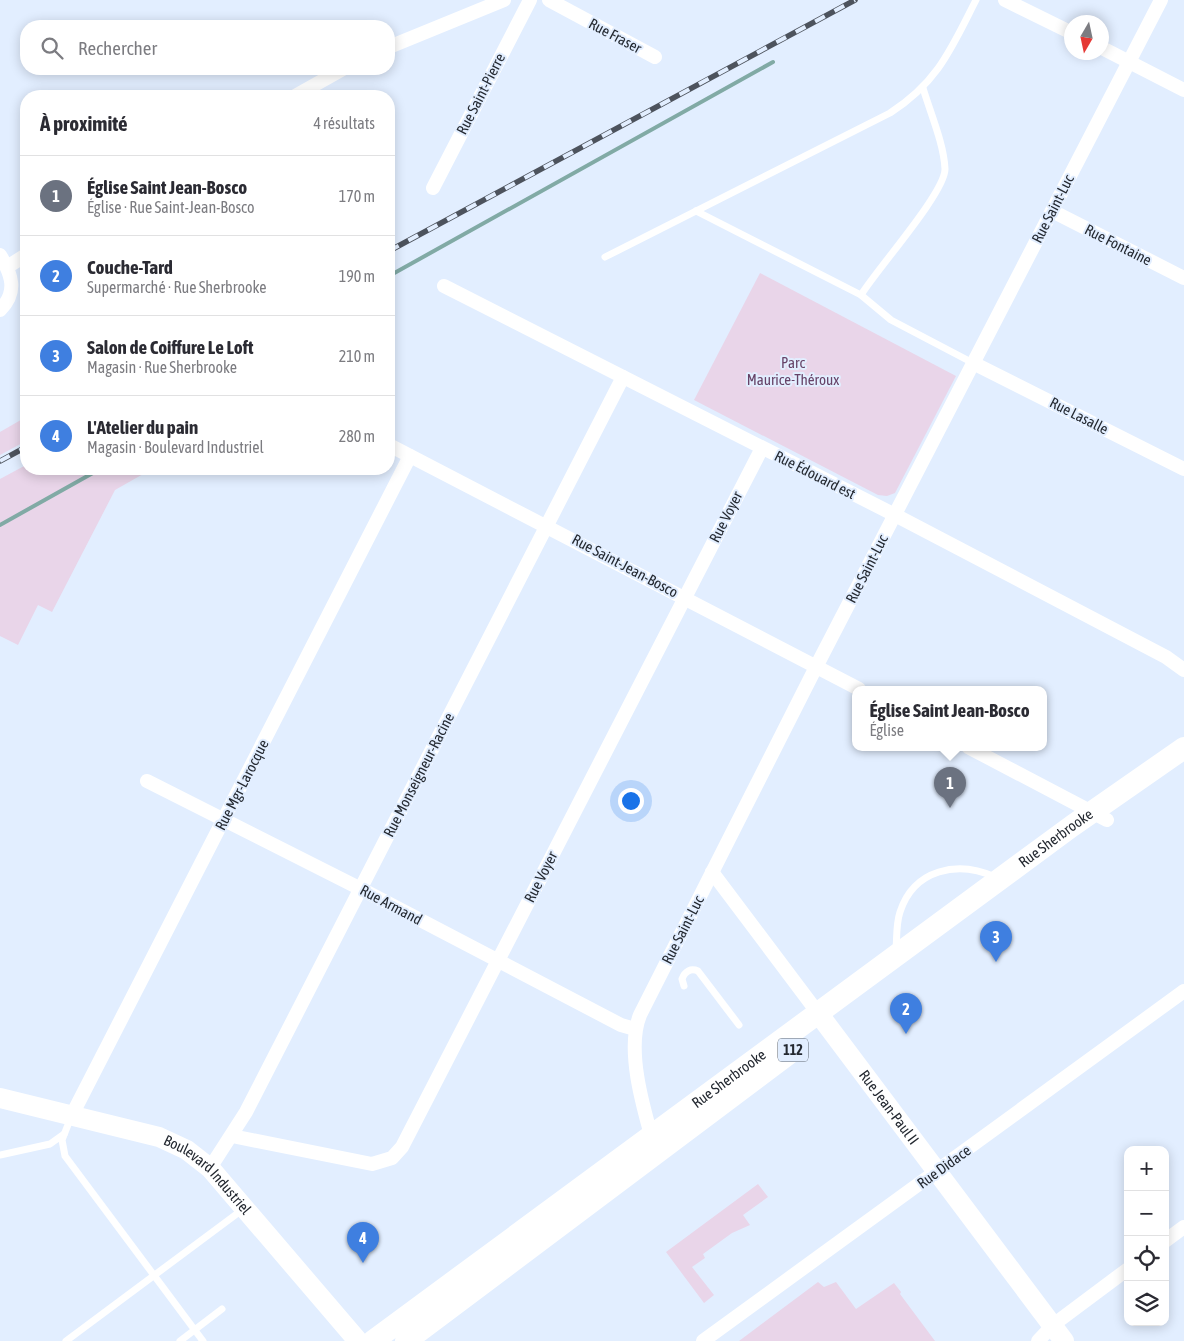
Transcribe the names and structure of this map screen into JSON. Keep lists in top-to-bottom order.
{
  "streets": {
    "main road": ["Rue Sherbrooke", "112"],
    "street": [
      "Rue Fraser",
      "Rue Saint-Pierre",
      "Rue Saint-Luc",
      "Rue Fontaine",
      "Rue Lasalle",
      "Rue Édouard est",
      "Rue Voyer",
      "Rue Saint-Jean-Bosco",
      "Rue Monseigneur-Racine",
      "Rue Mgr-Larocque",
      "Rue Armand",
      "Rue Jean-Paul II",
      "Rue Didace",
      "Boulevard Industriel"
    ]
  },
  "crossings": [
    ["Rue Saint-Luc", "Rue Fontaine"],
    ["Rue Saint-Luc", "Rue Lasalle"],
    ["Rue Saint-Luc", "Rue Édouard est"],
    ["Rue Saint-Luc", "Rue Saint-Jean-Bosco"],
    ["Rue Saint-Luc", "Rue Sherbrooke"],
    ["Rue Saint-Luc", "Rue Armand"],
    ["Rue Saint-Luc", "Rue Jean-Paul II"],
    ["Rue Édouard est", "Rue Voyer"],
    ["Rue Édouard est", "Rue Monseigneur-Racine"],
    ["Rue Voyer", "Rue Saint-Jean-Bosco"],
    ["Rue Voyer", "Rue Monseigneur-Racine"],
    ["Rue Voyer", "Rue Armand"],
    ["Rue Saint-Jean-Bosco", "Rue Monseigneur-Racine"],
    ["Rue Saint-Jean-Bosco", "Rue Mgr-Larocque"],
    ["Rue Monseigneur-Racine", "Rue Armand"],
    ["Rue Monseigneur-Racine", "Boulevard Industriel"],
    ["Rue Mgr-Larocque", "Rue Armand"],
    ["Rue Mgr-Larocque", "Boulevard Industriel"],
    ["Rue Sherbrooke", "Rue Jean-Paul II"],
    ["Rue Jean-Paul II", "Rue Didace"]
  ],
  "parks": ["Parc Maurice-Théroux"],
  "north": "bottom",
  "page": {
    "search": "Rechercher",
    "heading": ["À proximité", "4 résultats"],
    "list": [
      {
        "mark": "1",
        "name": "Église Saint Jean-Bosco",
        "note": "Église · Rue Saint-Jean-Bosco",
        "value": "170 m"
      },
      {
        "mark": "2",
        "name": "Couche-Tard",
        "note": "Supermarché · Rue Sherbrooke",
        "value": "190 m"
      },
      {
        "mark": "3",
        "name": "Salon de Coiffure Le Loft",
        "note": "Magasin · Rue Sherbrooke",
        "value": "210 m"
      },
      {
        "mark": "4",
        "name": "L'Atelier du pain",
        "note": "Magasin · Boulevard Industriel",
        "value": "280 m"
      }
    ],
    "popup": ["Église Saint Jean-Bosco", "Église"],
    "pins": [
      "1",
      "3",
      "2",
      "4"
    ],
    "map_buttons": ["+", "−"]
  }
}
